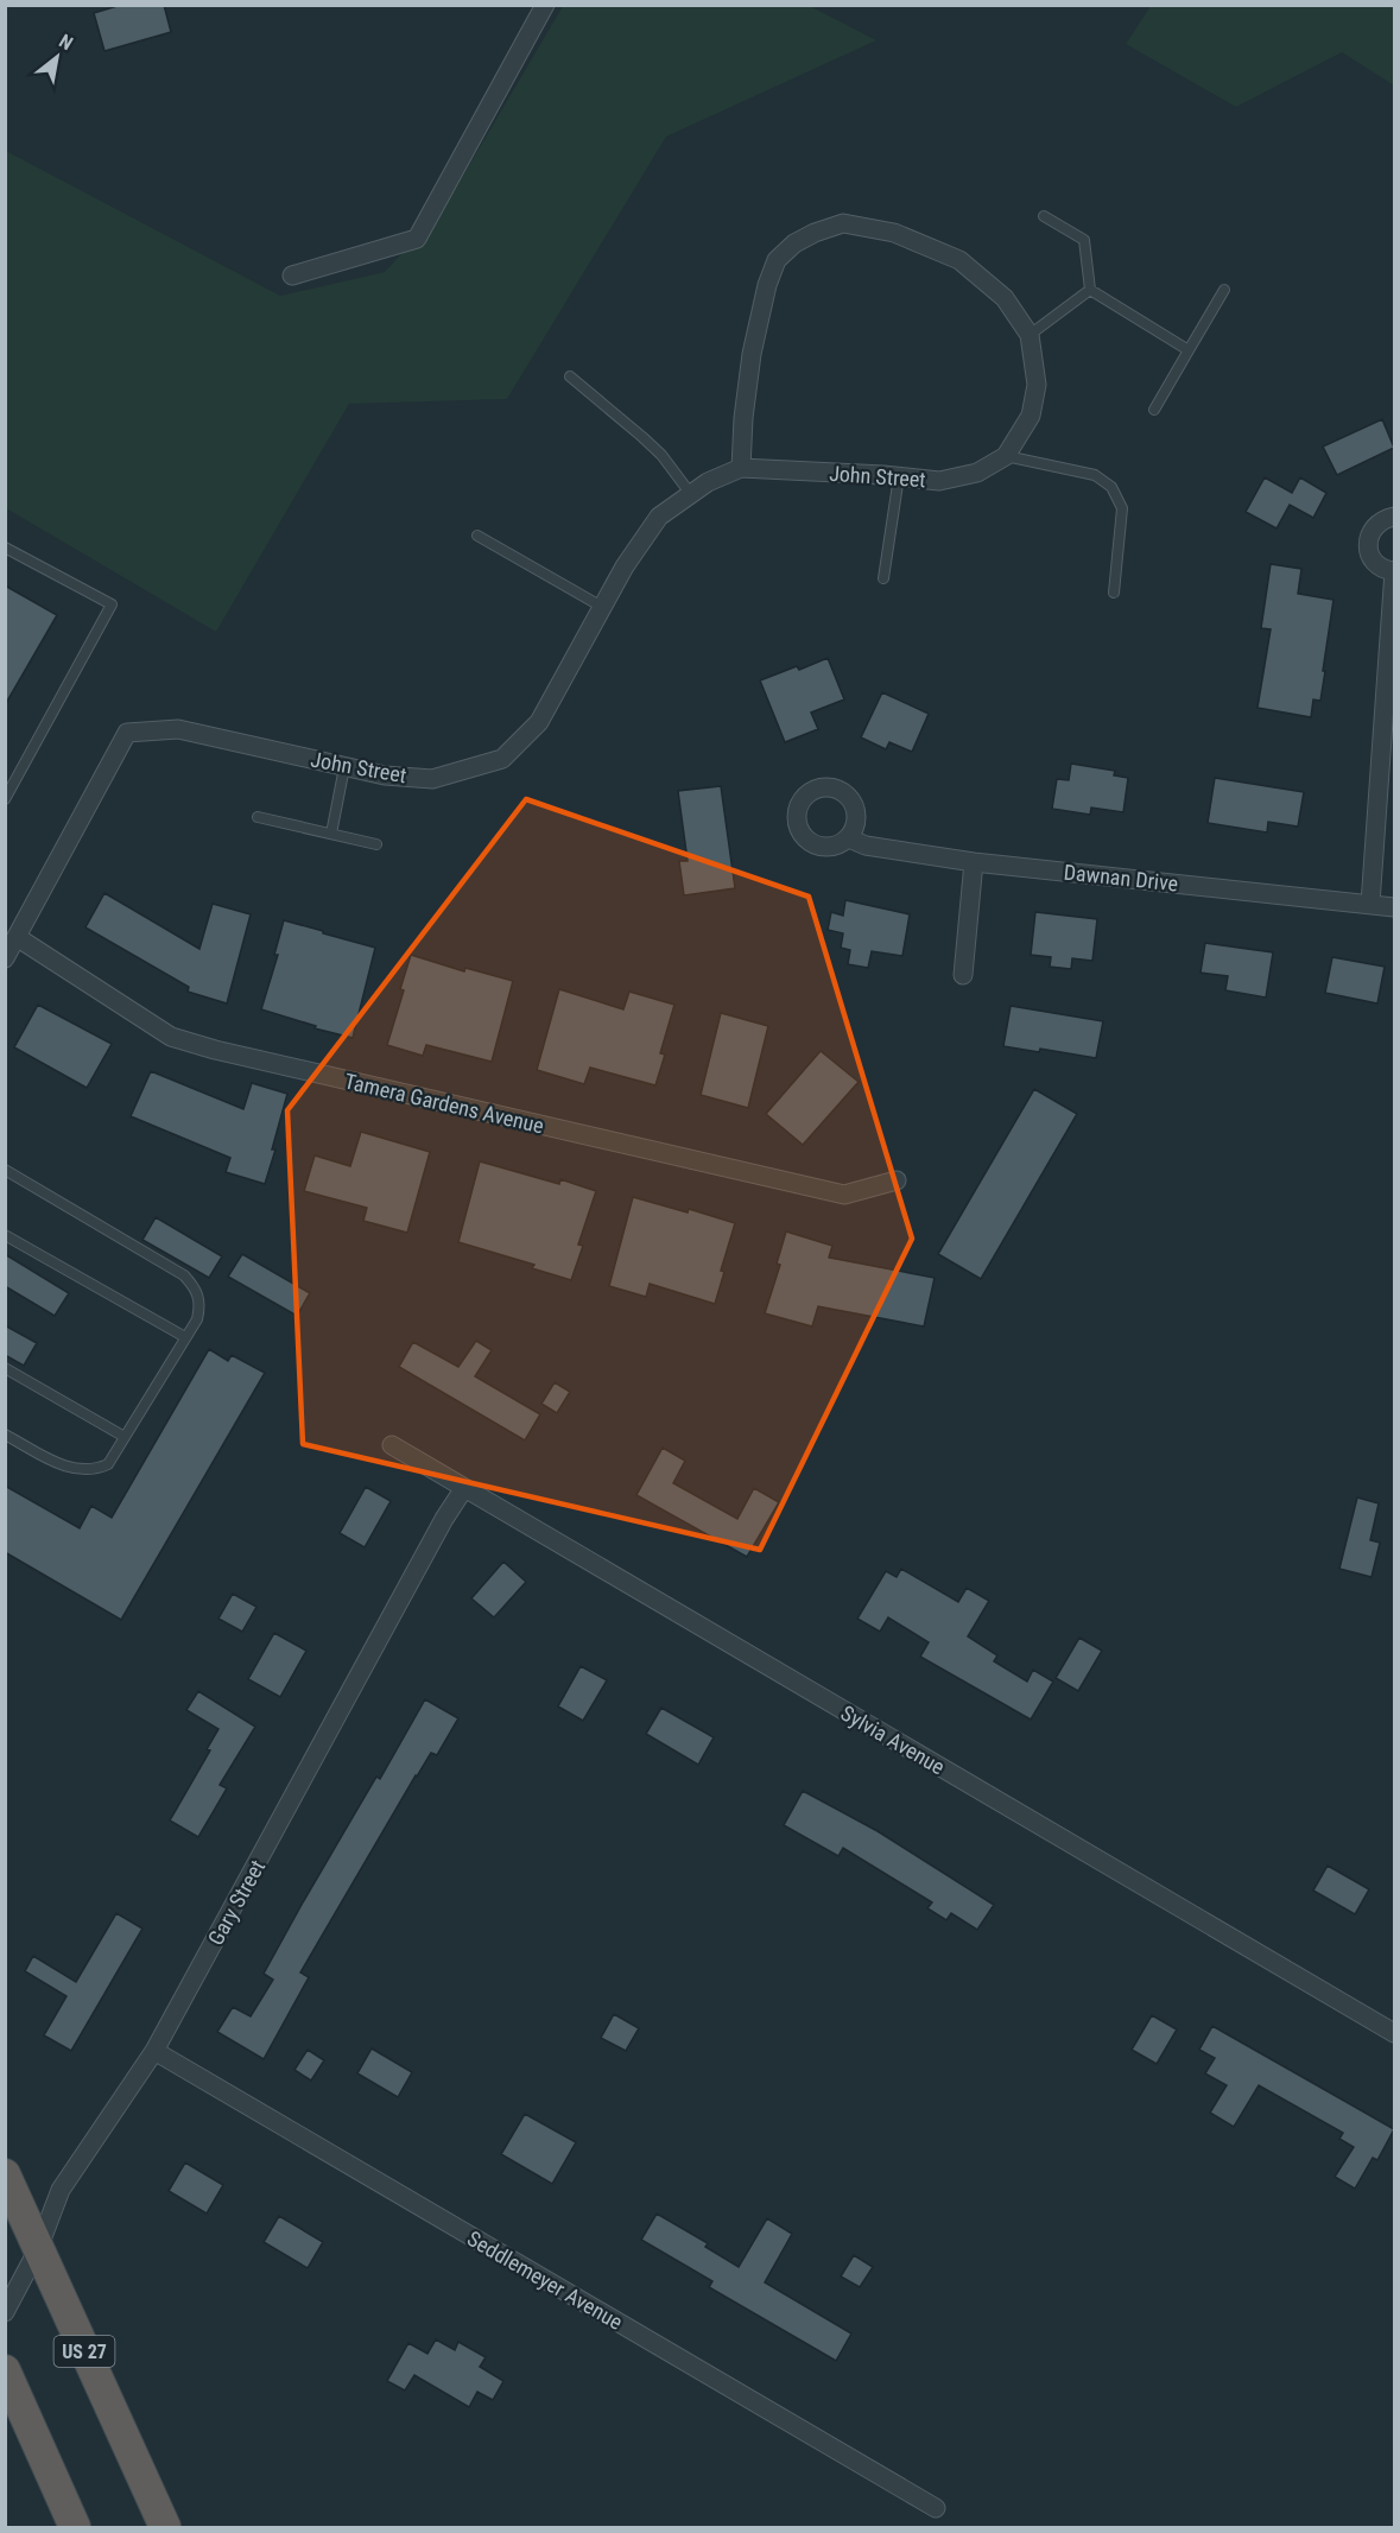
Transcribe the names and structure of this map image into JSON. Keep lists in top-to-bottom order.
{
  "streets": {
    "highway": ["US 27"],
    "street": [
      "John Street",
      "Dawnan Drive",
      "Tamera Gardens Avenue",
      "Sylvia Avenue",
      "Gary Street",
      "Seddlemeyer Avenue"
    ]
  },
  "crossings": [
    ["John Street", "Tamera Gardens Avenue"],
    ["Sylvia Avenue", "Gary Street"],
    ["Gary Street", "Seddlemeyer Avenue"],
    ["Gary Street", "US 27"]
  ],
  "north": "top right"
}
